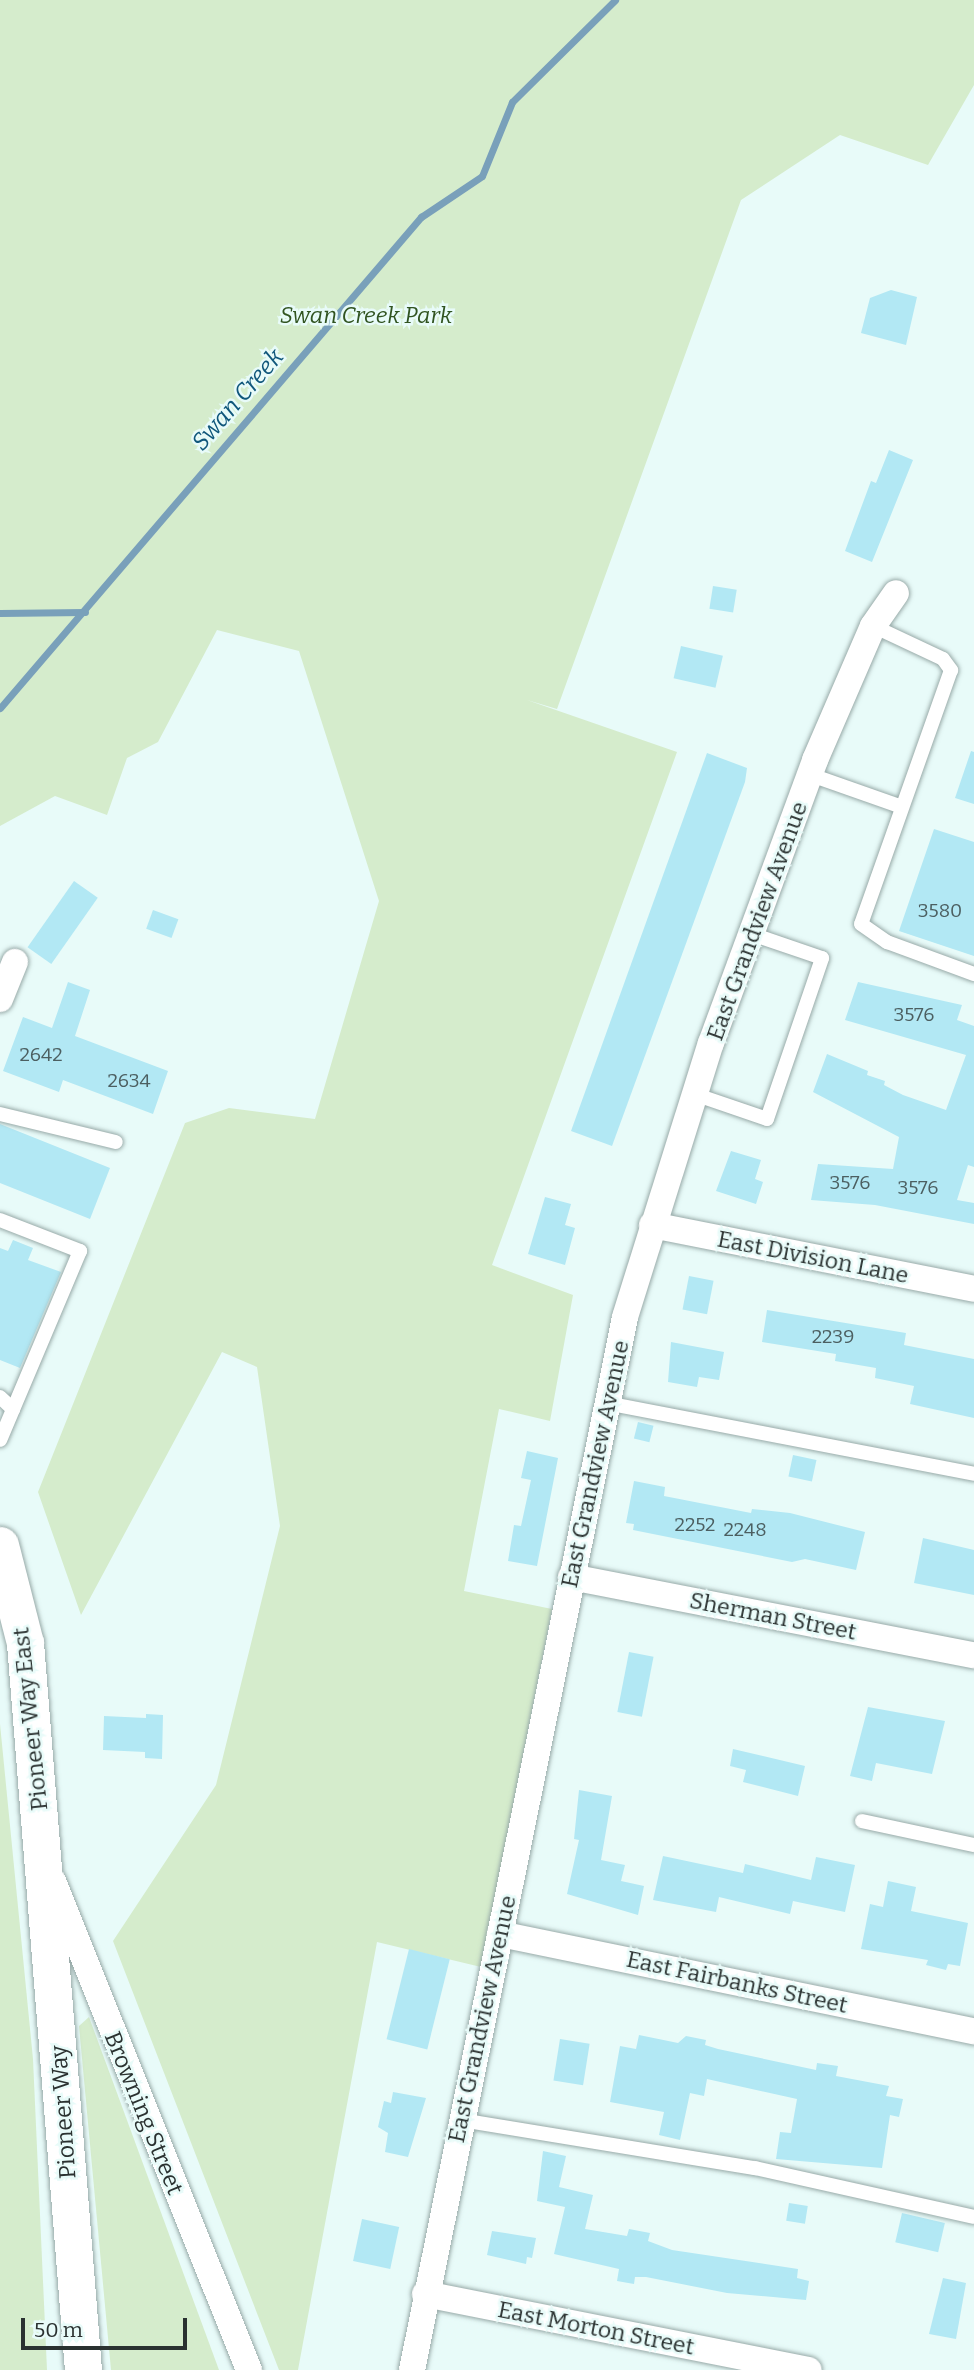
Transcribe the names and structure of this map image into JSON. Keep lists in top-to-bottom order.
{
  "streets": {
    "main road": ["Pioneer Way East", "Pioneer Way"],
    "street": [
      "East Grandview Avenue",
      "East Division Lane",
      "Sherman Street",
      "East Fairbanks Street",
      "Browning Street",
      "East Morton Street"
    ]
  },
  "crossings": [
    ["East Grandview Avenue", "East Division Lane"],
    ["East Grandview Avenue", "Sherman Street"],
    ["East Grandview Avenue", "East Fairbanks Street"],
    ["East Grandview Avenue", "East Morton Street"],
    ["Pioneer Way East", "Pioneer Way"],
    ["Pioneer Way East", "Browning Street"],
    ["Pioneer Way", "Browning Street"]
  ],
  "water": ["Swan Creek"],
  "parks": ["Swan Creek Park"],
  "house_numbers": [
    "3580",
    "3576",
    "2642",
    "2634",
    "3576",
    "3576",
    "2239",
    "2252",
    "2248"
  ],
  "scale_bar": "50 m"
}
